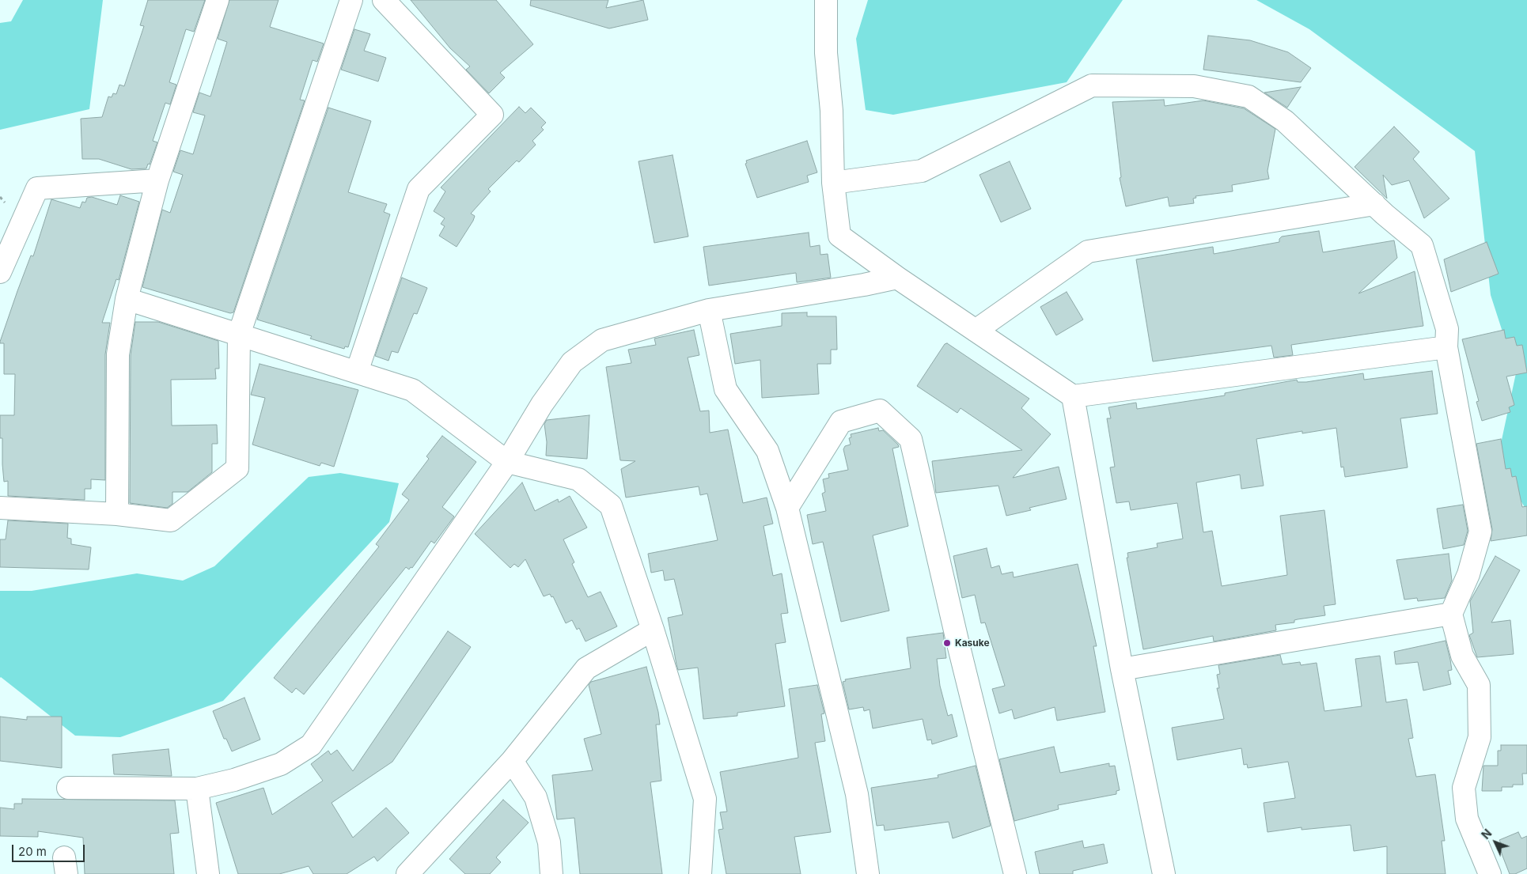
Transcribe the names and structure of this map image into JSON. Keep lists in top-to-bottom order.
{
  "places": ["Kasuke"],
  "scale_bar": "20 m",
  "north": "top left"
}
